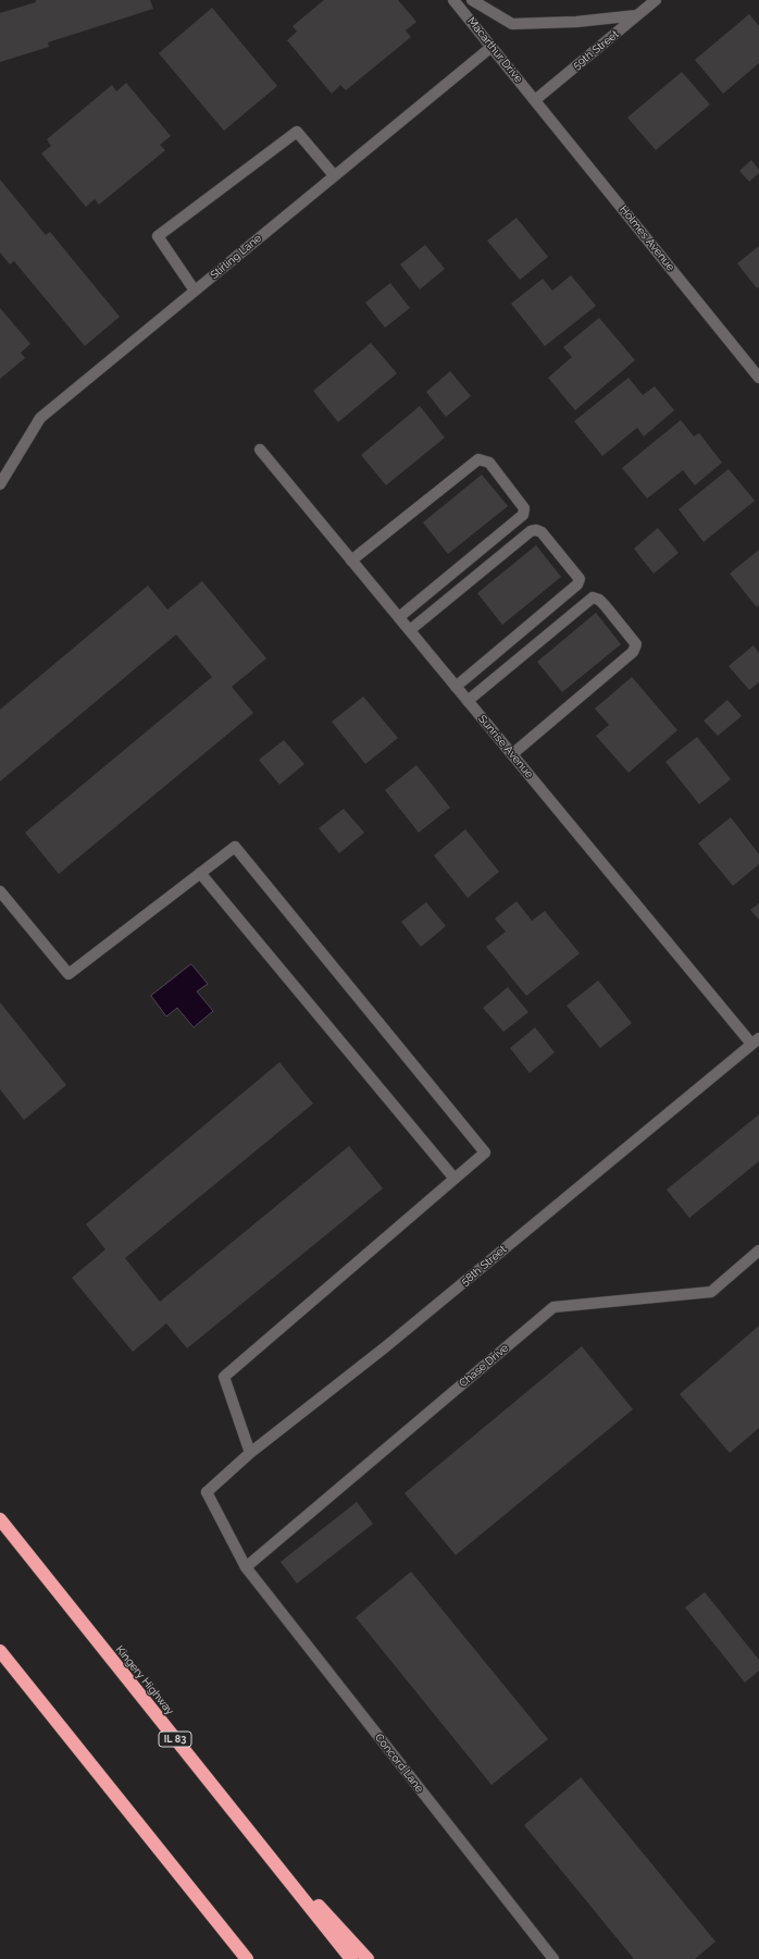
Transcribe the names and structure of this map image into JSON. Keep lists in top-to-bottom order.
{
  "streets": {
    "highway": ["Kingery Highway", "IL 83"],
    "street": [
      "Macarthur Drive",
      "59th Street",
      "Holmes Avenue",
      "Stirling Lane",
      "Sunrise Avenue",
      "58th Street",
      "Chase Drive",
      "Concord Lane"
    ]
  },
  "crossings": [
    ["Macarthur Drive", "59th Street"],
    ["Macarthur Drive", "Holmes Avenue"],
    ["Macarthur Drive", "Stirling Lane"],
    ["59th Street", "Holmes Avenue"],
    ["Sunrise Avenue", "58th Street"],
    ["58th Street", "Concord Lane"],
    ["Chase Drive", "Concord Lane"]
  ]
}
